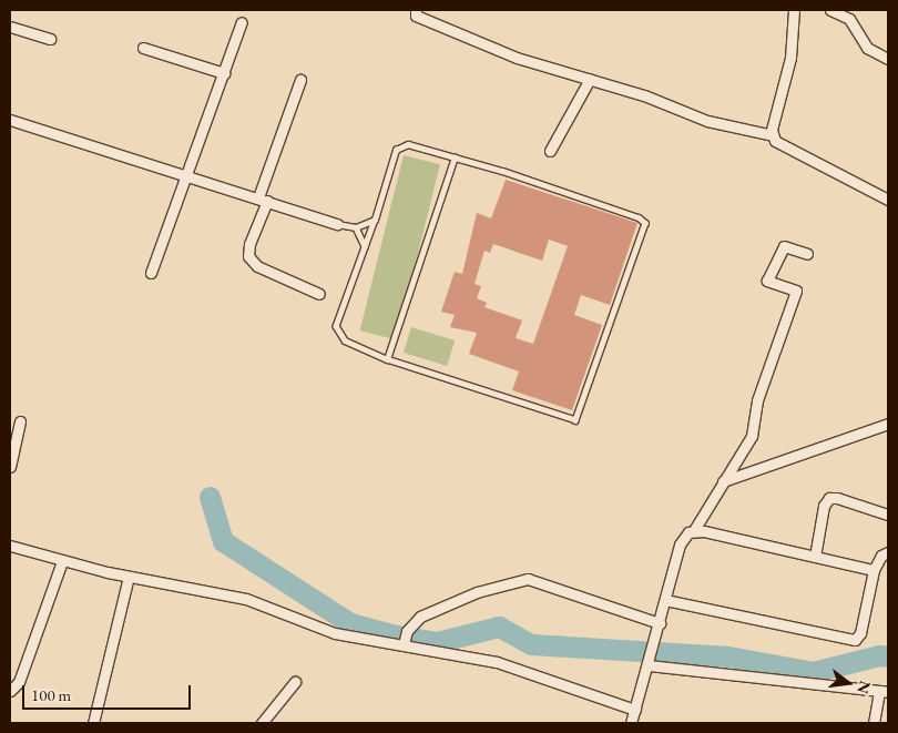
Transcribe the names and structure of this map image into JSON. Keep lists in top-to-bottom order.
{
  "scale_bar": "100 m",
  "north": "right"
}
